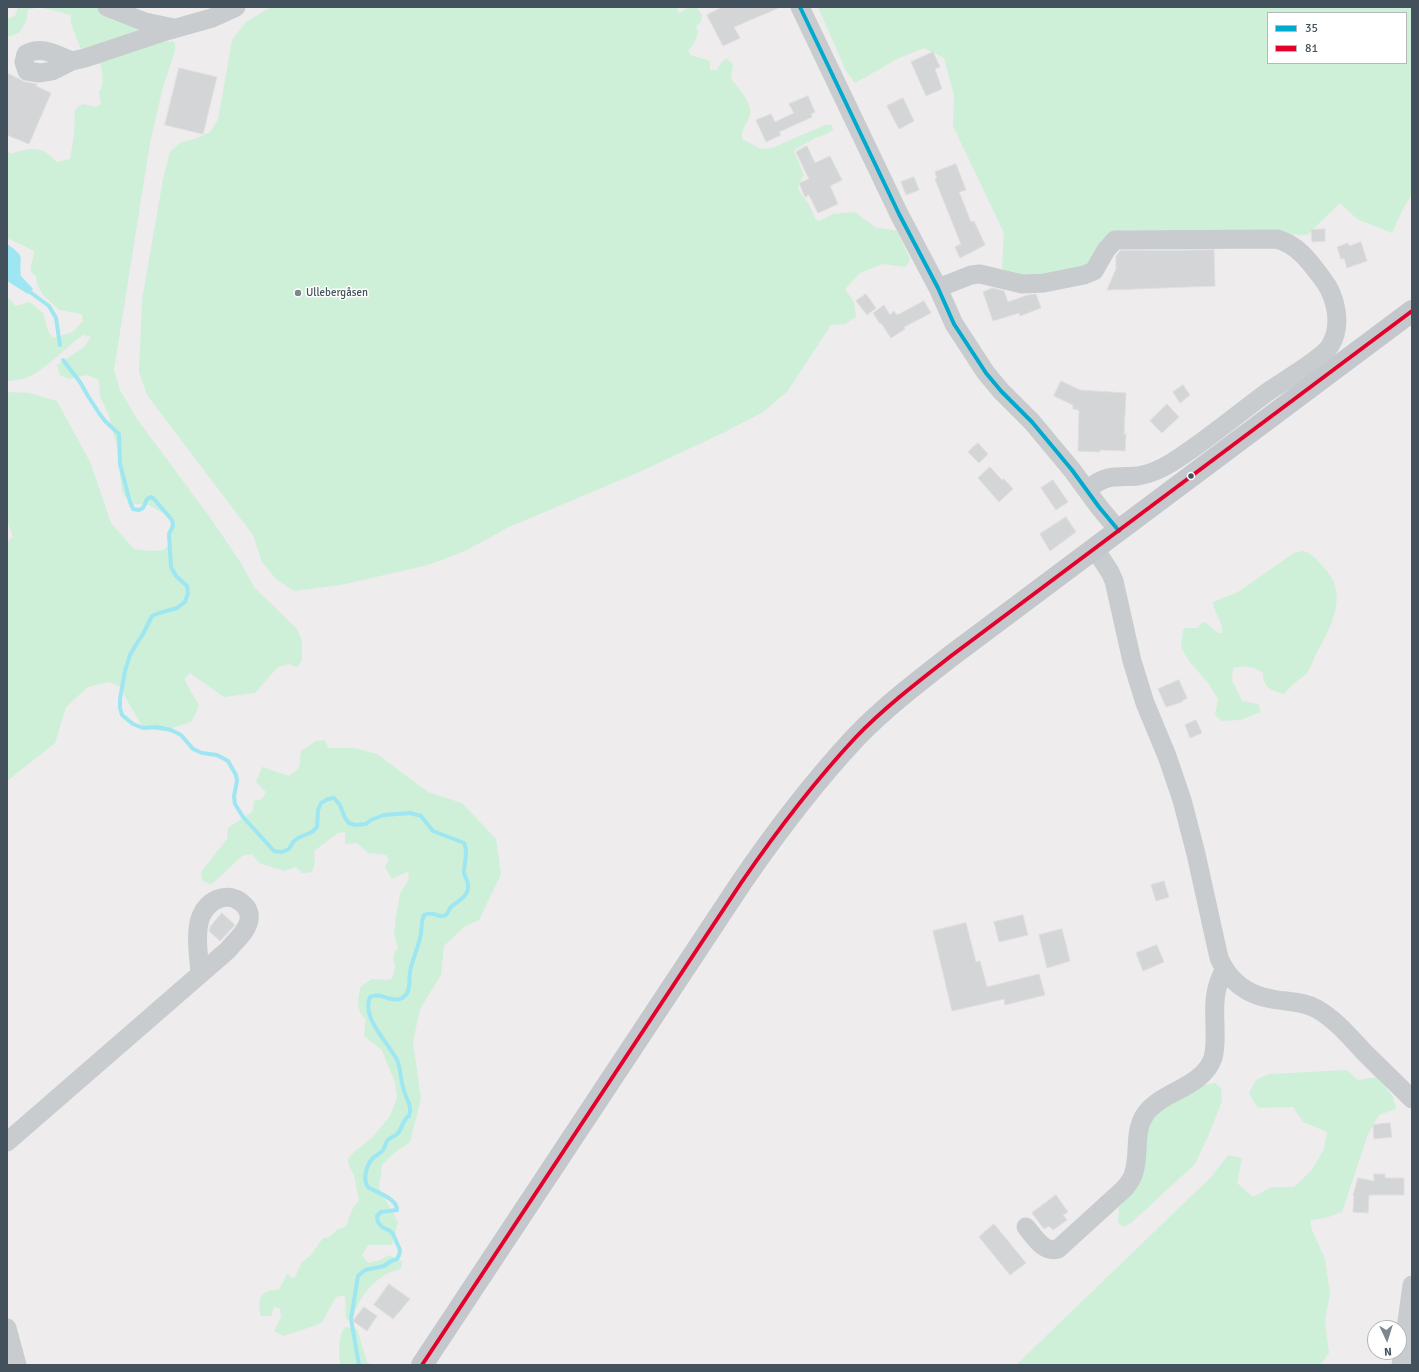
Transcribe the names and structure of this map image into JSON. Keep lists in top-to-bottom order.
{
  "places": ["Ullebergåsen"],
  "lines": ["transit line 35", "transit line 81"],
  "legend": ["35", "81"],
  "north": "bottom"
}
